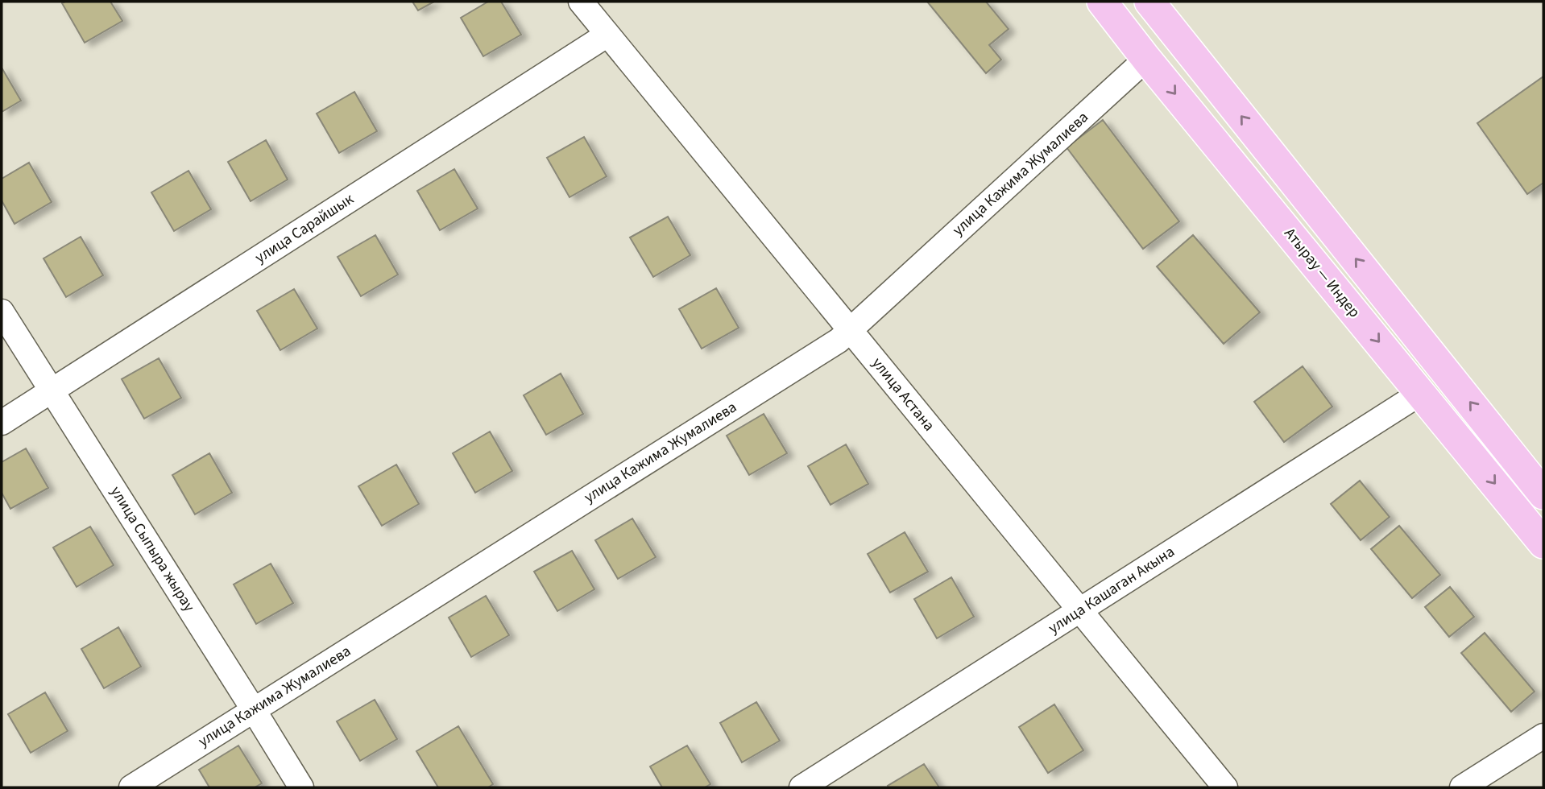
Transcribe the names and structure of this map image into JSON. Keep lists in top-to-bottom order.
{
  "streets": {
    "main road": ["Атырау — Индер"],
    "street": [
      "улица Кажима Жумалиева",
      "улица Сарайшык",
      "улица Астана",
      "улица Сыпыра жырау",
      "улица Кашаган Акына"
    ]
  },
  "crossings": [
    ["улица Кажима Жумалиева", "Атырау — Индер"],
    ["улица Кажима Жумалиева", "улица Астана"],
    ["улица Кажима Жумалиева", "улица Сыпыра жырау"],
    ["улица Сарайшык", "улица Астана"],
    ["улица Сарайшык", "улица Сыпыра жырау"],
    ["Атырау — Индер", "улица Кашаган Акына"],
    ["улица Астана", "улица Кашаган Акына"]
  ]
}
